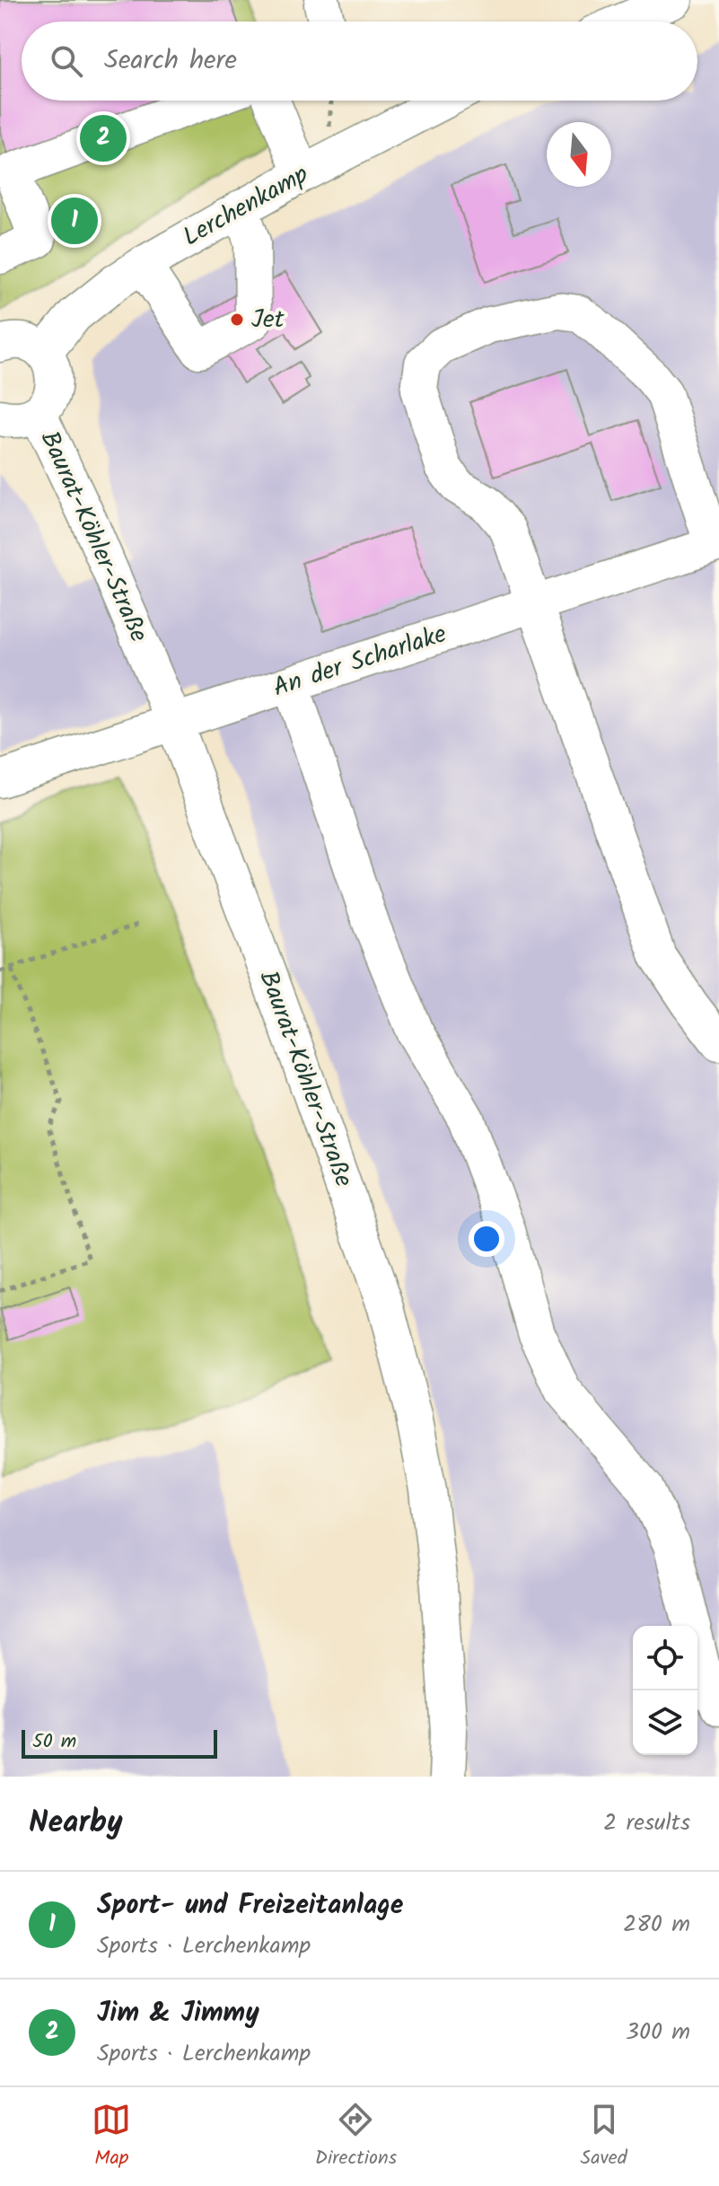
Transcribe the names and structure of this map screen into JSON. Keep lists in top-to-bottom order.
{
  "streets": {
    "street": ["Lerchenkamp", "Baurat-Köhler-Straße", "An der Scharlake"]
  },
  "crossings": [
    ["Baurat-Köhler-Straße", "An der Scharlake"]
  ],
  "places": ["Jet"],
  "scale_bar": "50 m",
  "north": "bottom",
  "page": {
    "search": "Search here",
    "pins": ["2", "1"],
    "scale": "50 m",
    "heading": ["Nearby", "2 results"],
    "list": [
      {
        "mark": "1",
        "name": "Sport- und Freizeitanlage",
        "note": "Sports · Lerchenkamp",
        "value": "280 m"
      },
      {
        "mark": "2",
        "name": "Jim & Jimmy",
        "note": "Sports · Lerchenkamp",
        "value": "300 m"
      }
    ],
    "nav": ["Map", "Directions", "Saved"]
  }
}
